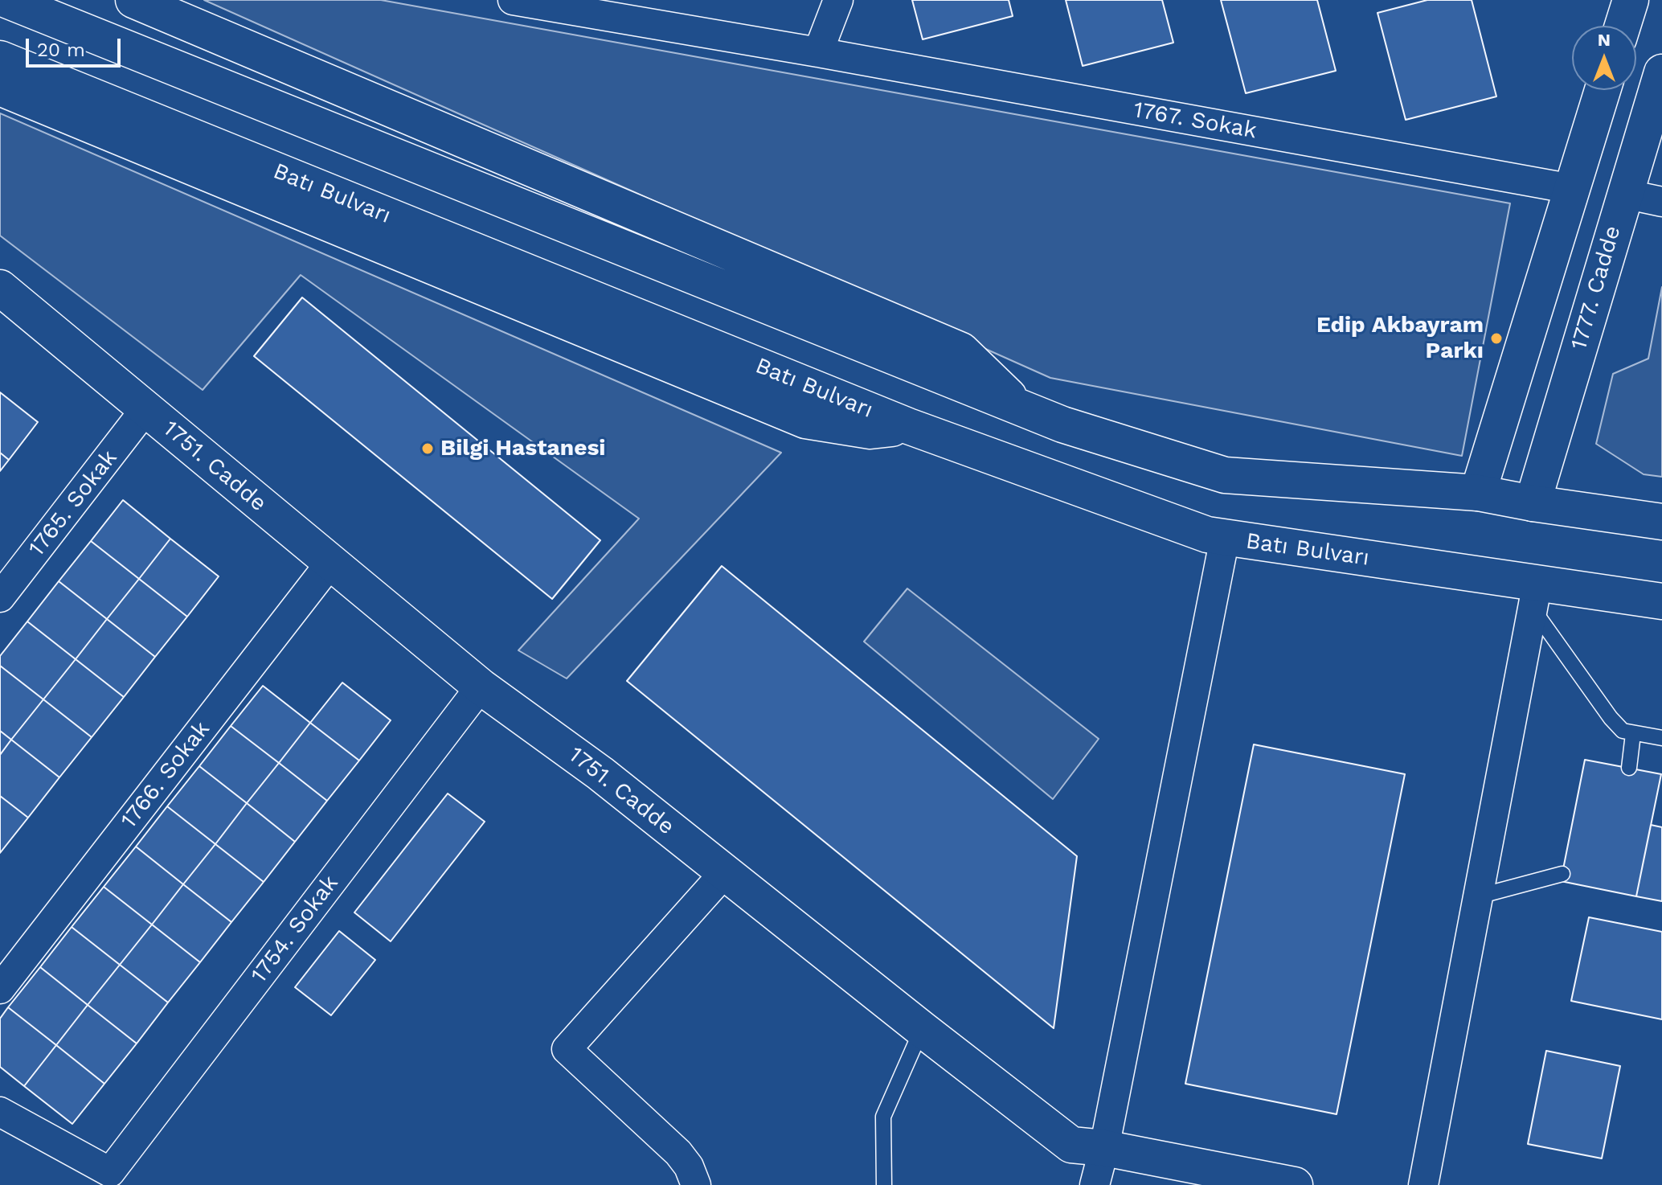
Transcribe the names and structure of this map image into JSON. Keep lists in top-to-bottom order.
{
  "streets": {
    "main road": ["Batı Bulvarı", "1777. Cadde", "1751. Cadde"],
    "street": [
      "1767. Sokak",
      "1765. Sokak",
      "1766. Sokak",
      "1754. Sokak"
    ]
  },
  "crossings": [
    ["1751. Cadde", "1765. Sokak"],
    ["1751. Cadde", "1766. Sokak"],
    ["1751. Cadde", "1754. Sokak"]
  ],
  "places": ["Edip Akbayram Parkı", "Bilgi Hastanesi"],
  "scale_bar": "20 m",
  "north": "top"
}
